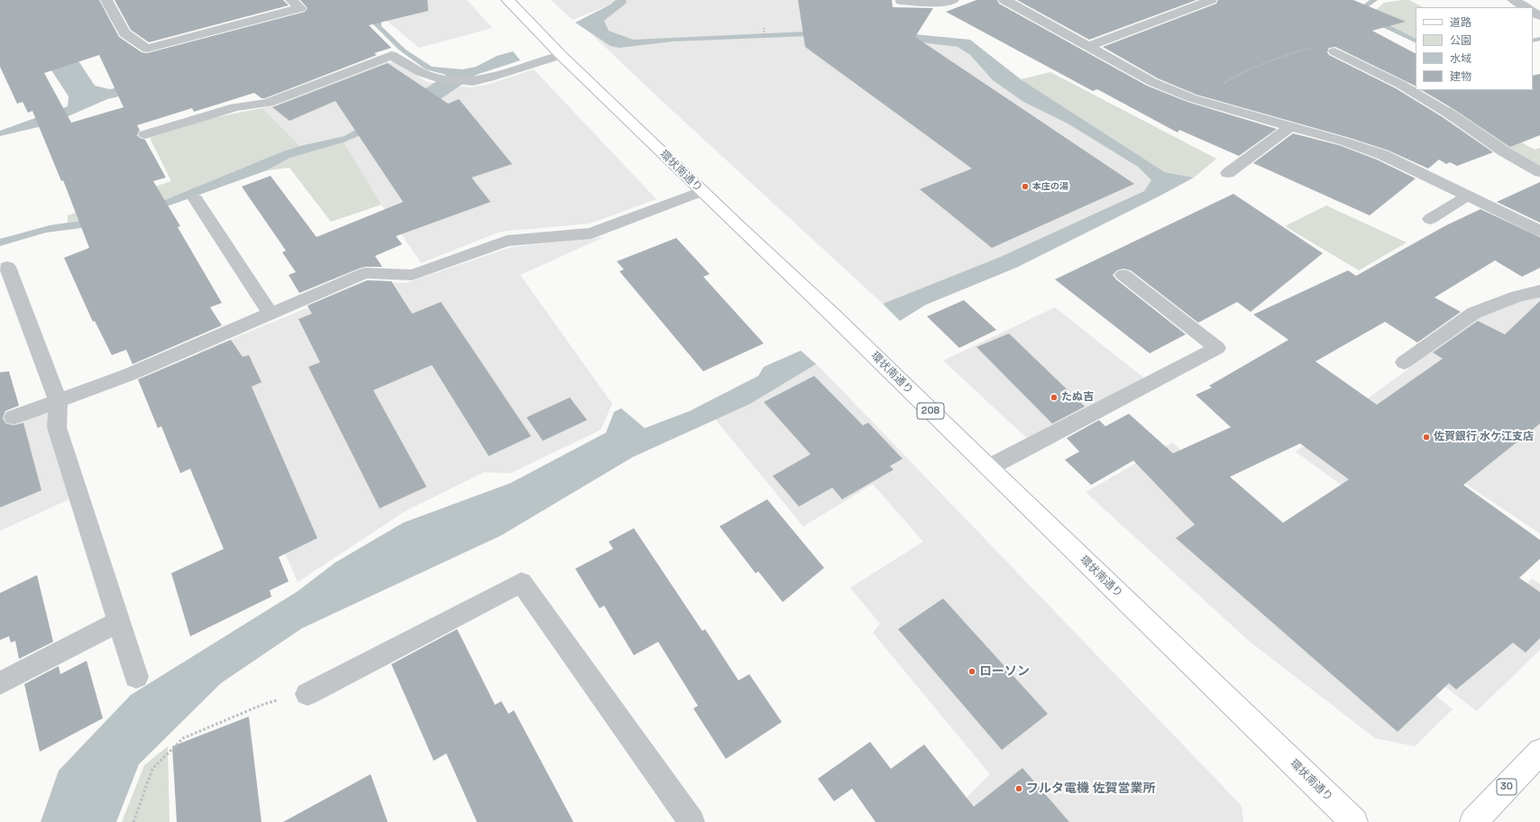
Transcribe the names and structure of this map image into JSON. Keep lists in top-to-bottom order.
{
  "streets": {
    "main road": ["環状南通り", "208", "30"]
  },
  "places": [
    "本庄の湯",
    "たぬ吉",
    "佐賀銀行 水ケ江支店",
    "ローソン",
    "フルタ電機 佐賀営業所"
  ],
  "legend": [
    "道路",
    "公園",
    "水域",
    "建物"
  ]
}
